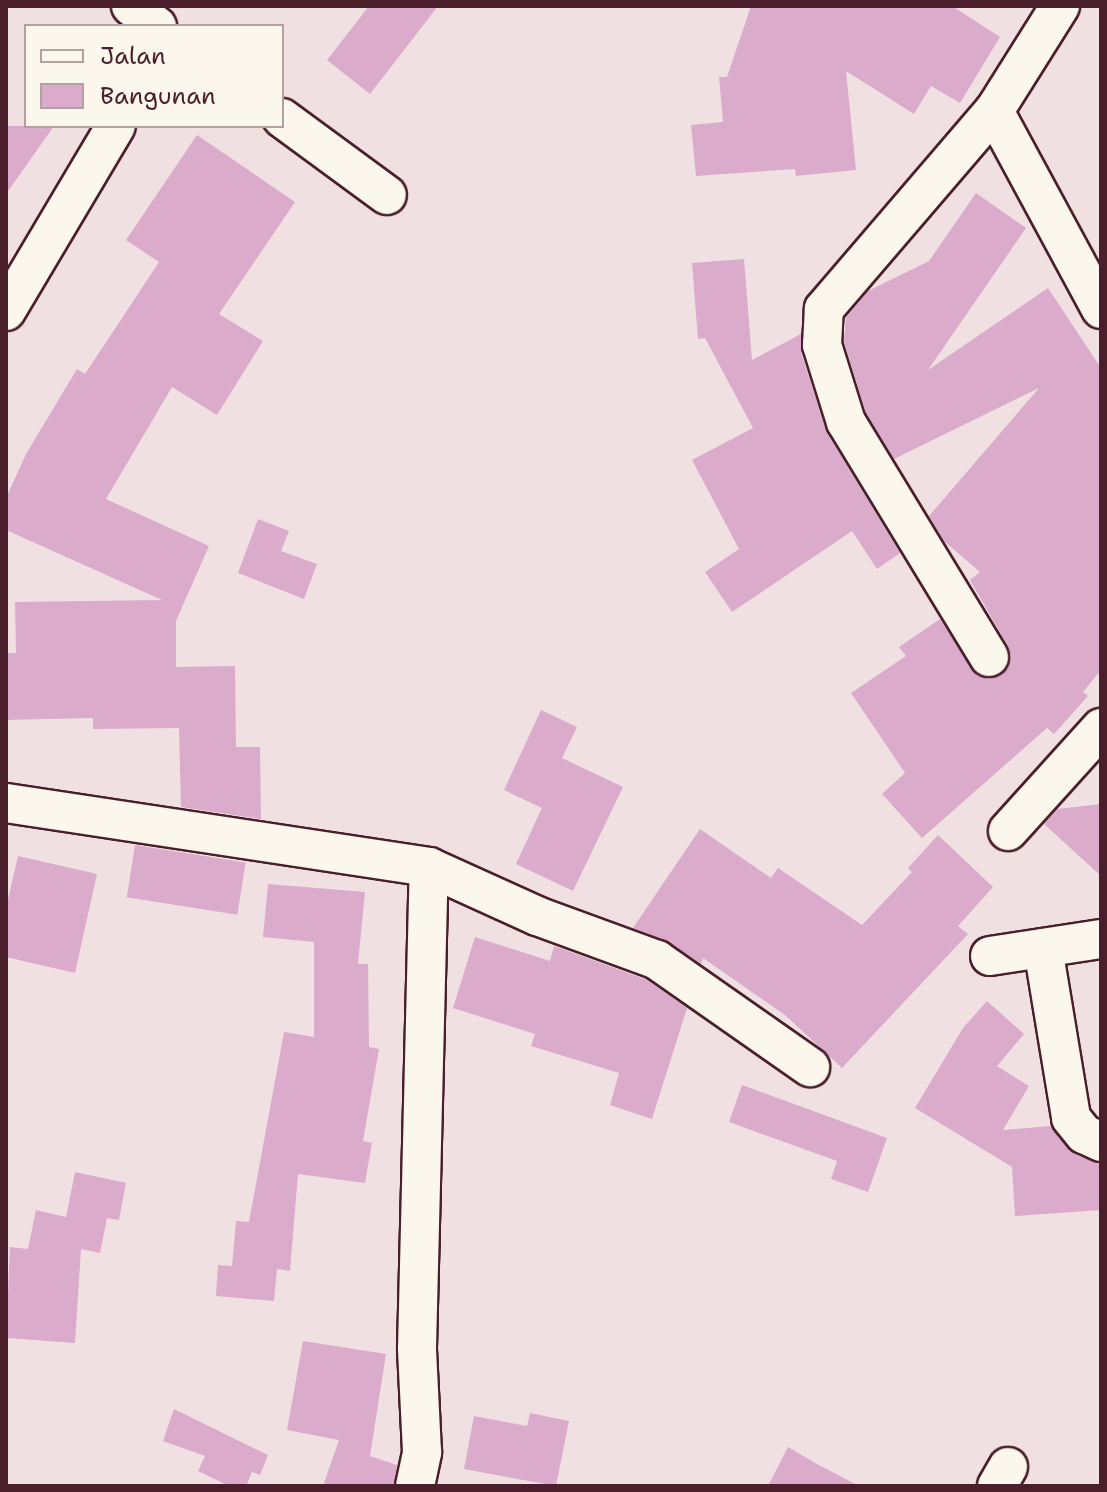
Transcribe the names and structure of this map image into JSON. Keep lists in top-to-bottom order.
{
  "legend": ["Jalan", "Bangunan"]
}
